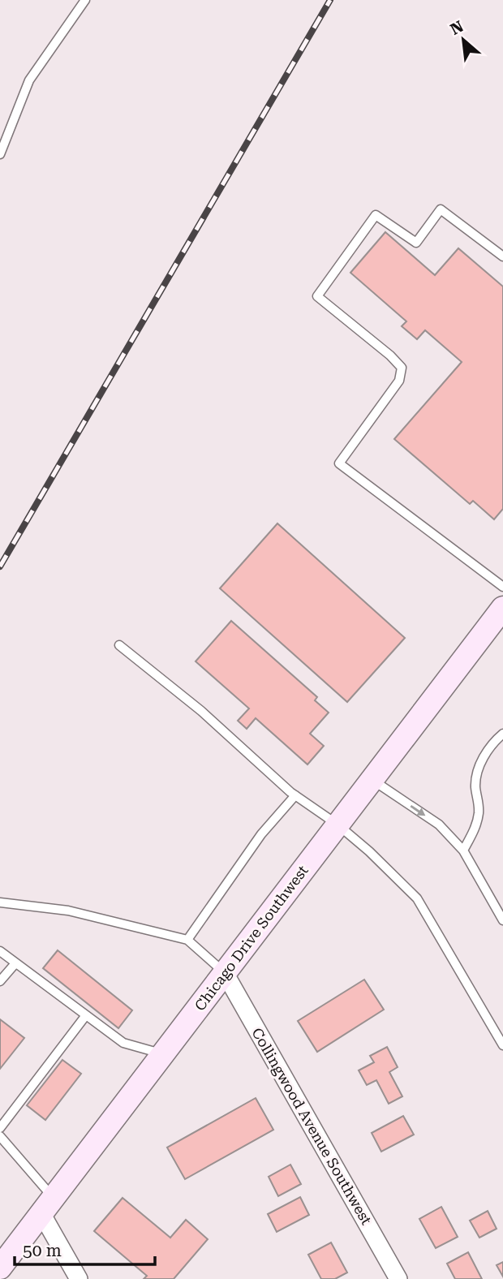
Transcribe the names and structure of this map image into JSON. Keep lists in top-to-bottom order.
{
  "streets": {
    "main road": ["Chicago Drive Southwest"],
    "street": ["Collingwood Avenue Southwest"]
  },
  "crossings": [
    ["Chicago Drive Southwest", "Collingwood Avenue Southwest"]
  ],
  "scale_bar": "50 m",
  "north": "top left"
}
